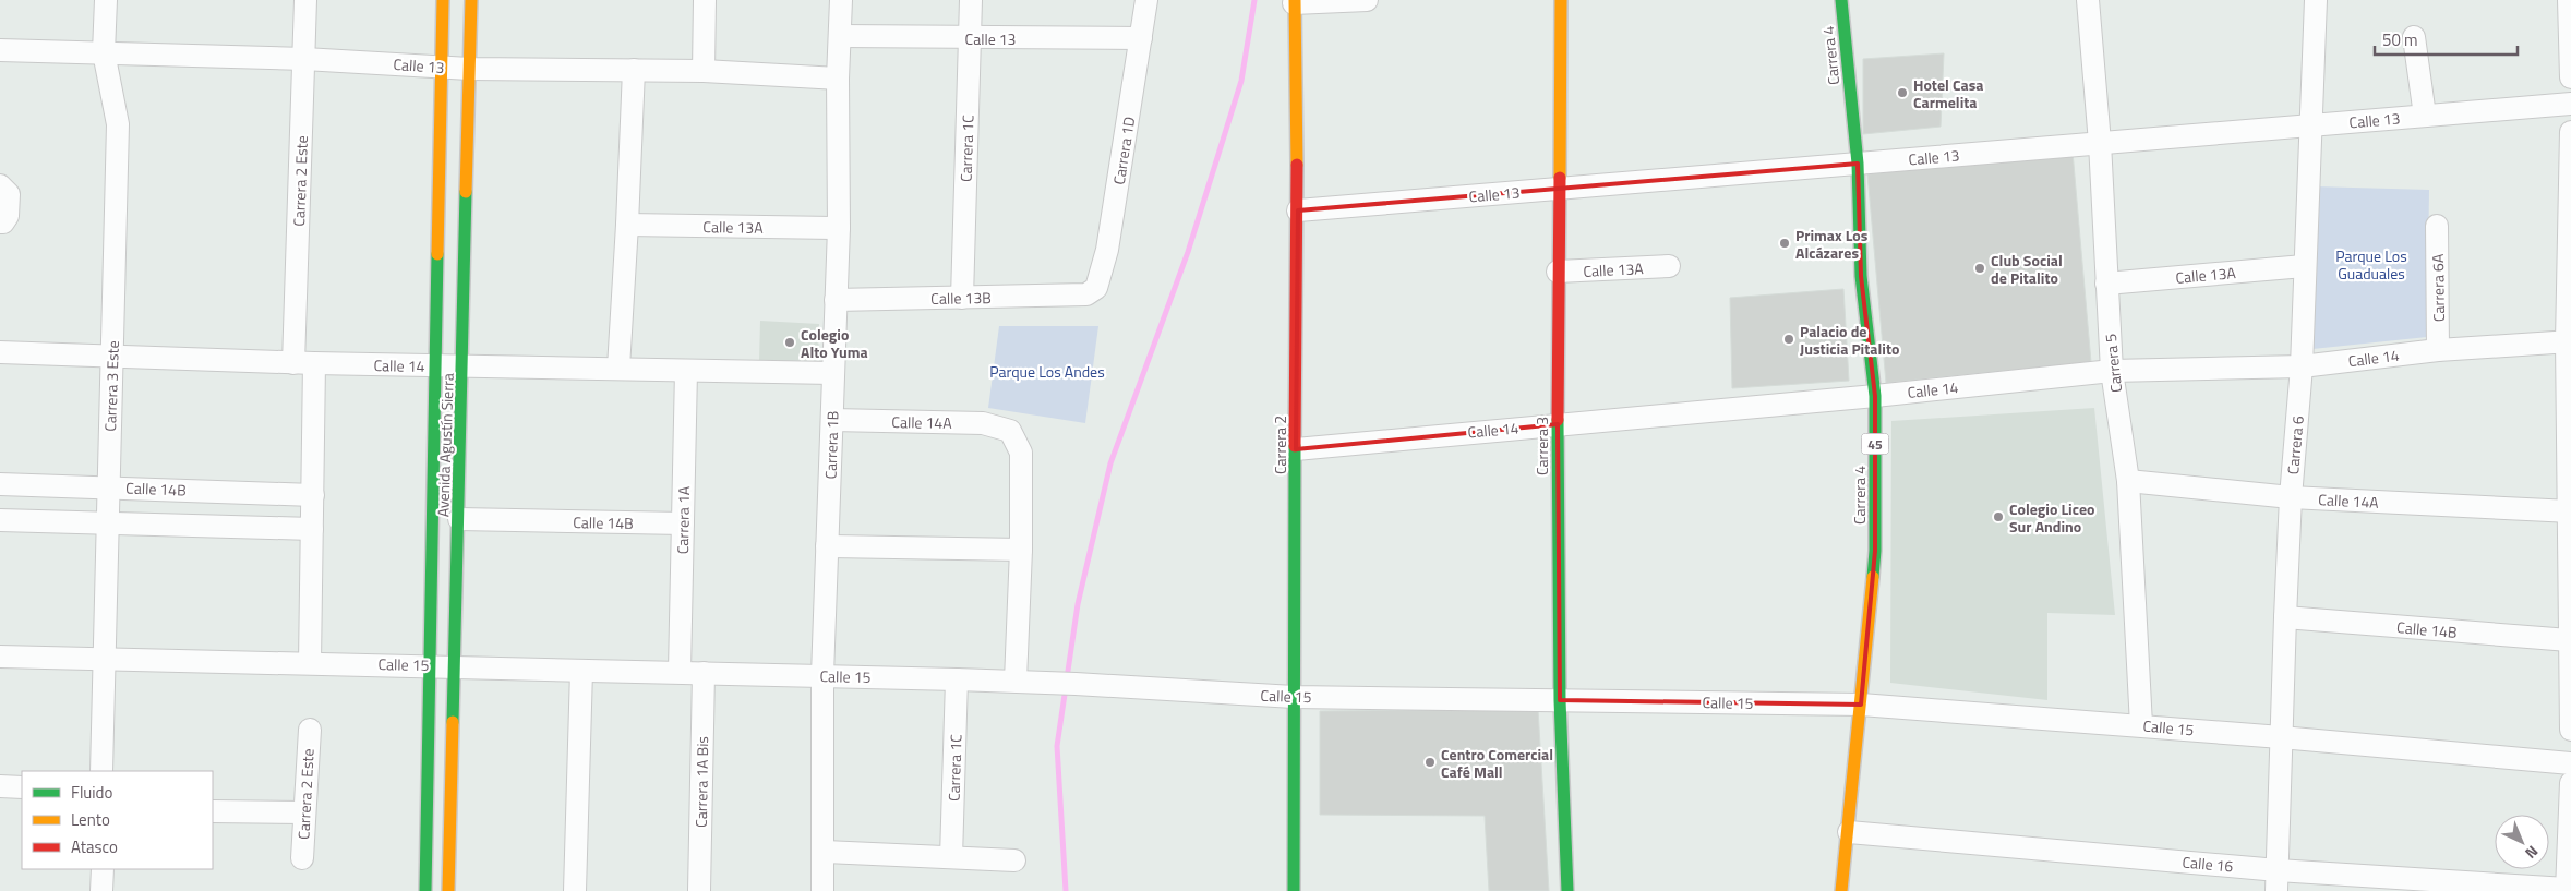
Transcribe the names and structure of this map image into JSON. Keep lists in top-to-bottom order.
{
  "streets": {
    "main road": [
      "Carrera 4",
      "45",
      "Avenida Agustín Sierra",
      "Carrera 2",
      "Carrera 3"
    ],
    "street": [
      "Calle 13",
      "Carrera 1C",
      "Carrera 1D",
      "Carrera 2 Este",
      "Calle 13A",
      "Carrera 6A",
      "Calle 13B",
      "Calle 14",
      "Carrera 5",
      "Carrera 3 Este",
      "Calle 14A",
      "Carrera 1B",
      "Carrera 6",
      "Calle 14B",
      "Carrera 1A",
      "Calle 15",
      "Carrera 1A Bis",
      "Calle 16"
    ]
  },
  "crossings": [
    ["Calle 13", "Carrera 4"],
    ["Calle 13", "Carrera 1C"],
    ["Calle 13", "Carrera 1D"],
    ["Calle 13", "Carrera 2 Este"],
    ["Calle 13", "Carrera 5"],
    ["Calle 13", "Carrera 3 Este"],
    ["Calle 13", "Avenida Agustín Sierra"],
    ["Calle 13", "Carrera 1B"],
    ["Calle 13", "Carrera 2"],
    ["Calle 13", "Carrera 6"],
    ["Calle 13", "Carrera 3"],
    ["Carrera 4", "Calle 14"],
    ["Carrera 4", "Calle 15"],
    ["Carrera 4", "Calle 16"],
    ["Carrera 1C", "Calle 13B"],
    ["Carrera 1C", "Calle 15"],
    ["Carrera 1D", "Calle 13B"],
    ["Carrera 2 Este", "Calle 14"],
    ["Carrera 2 Este", "Calle 14B"],
    ["Carrera 2 Este", "Calle 15"],
    ["Calle 13A", "Carrera 5"],
    ["Calle 13A", "Carrera 1B"],
    ["Calle 13A", "Carrera 6"],
    ["Calle 13A", "Carrera 3"],
    ["Carrera 6A", "Calle 14"],
    ["Calle 13B", "Carrera 1B"],
    ["Calle 14", "Carrera 5"],
    ["Calle 14", "Carrera 3 Este"],
    ["Calle 14", "Avenida Agustín Sierra"],
    ["Calle 14", "Carrera 1B"],
    ["Calle 14", "Carrera 2"],
    ["Calle 14", "Carrera 6"],
    ["Calle 14", "Carrera 3"],
    ["Calle 14", "Carrera 1A"],
    ["Carrera 5", "Calle 14A"],
    ["Carrera 5", "Calle 15"],
    ["Carrera 3 Este", "Calle 14B"],
    ["Carrera 3 Este", "Calle 15"],
    ["Calle 14A", "Carrera 1B"],
    ["Calle 14A", "Carrera 6"],
    ["Avenida Agustín Sierra", "Calle 14B"],
    ["Avenida Agustín Sierra", "Calle 15"],
    ["Carrera 1B", "Calle 15"],
    ["Carrera 2", "Calle 15"],
    ["Carrera 6", "Calle 14B"],
    ["Carrera 6", "Calle 15"],
    ["Carrera 6", "Calle 16"],
    ["Carrera 3", "Calle 15"],
    ["Calle 14B", "Carrera 1A"],
    ["Carrera 1A", "Calle 15"],
    ["Calle 15", "Carrera 1A Bis"]
  ],
  "parks": ["Parque Los Guaduales", "Parque Los Andes"],
  "places": [
    "Hotel Casa Carmelita",
    "Primax Los Alcázares",
    "Club Social de Pitalito",
    "Palacio de Justicia Pitalito",
    "Colegio Alto Yuma",
    "Colegio Liceo Sur Andino",
    "Centro Comercial Café Mall"
  ],
  "legend": ["Fluido", "Lento", "Atasco"],
  "scale_bar": "50 m",
  "north": "bottom right"
}
